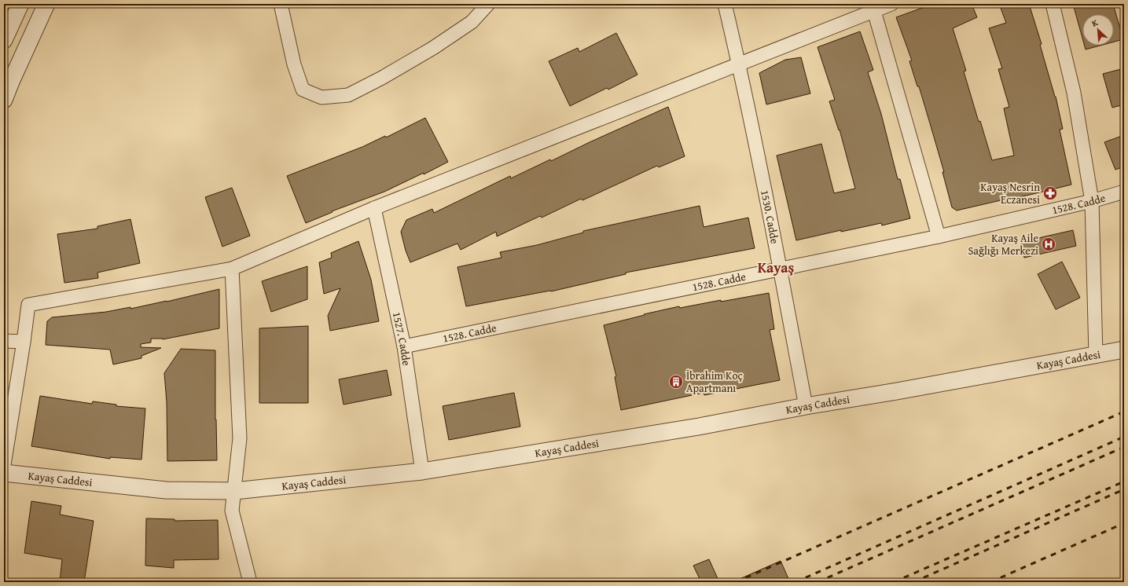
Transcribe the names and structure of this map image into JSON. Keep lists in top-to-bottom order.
{
  "streets": {
    "street": [
      "1528. Cadde",
      "1530. Cadde",
      "1527. Cadde",
      "Kayaş Caddesi"
    ]
  },
  "crossings": [
    ["1528. Cadde", "1530. Cadde"],
    ["1528. Cadde", "1527. Cadde"],
    ["1530. Cadde", "Kayaş Caddesi"],
    ["1527. Cadde", "Kayaş Caddesi"]
  ],
  "districts": ["Kayaş"],
  "places": {
    "pharmacy": ["Kayaş Nesrin Eczanesi"],
    "hospital": ["Kayaş Aile Sağlığı Merkezi"],
    "building": ["İbrahim Koç Apartmanı"]
  },
  "north": "top left"
}
